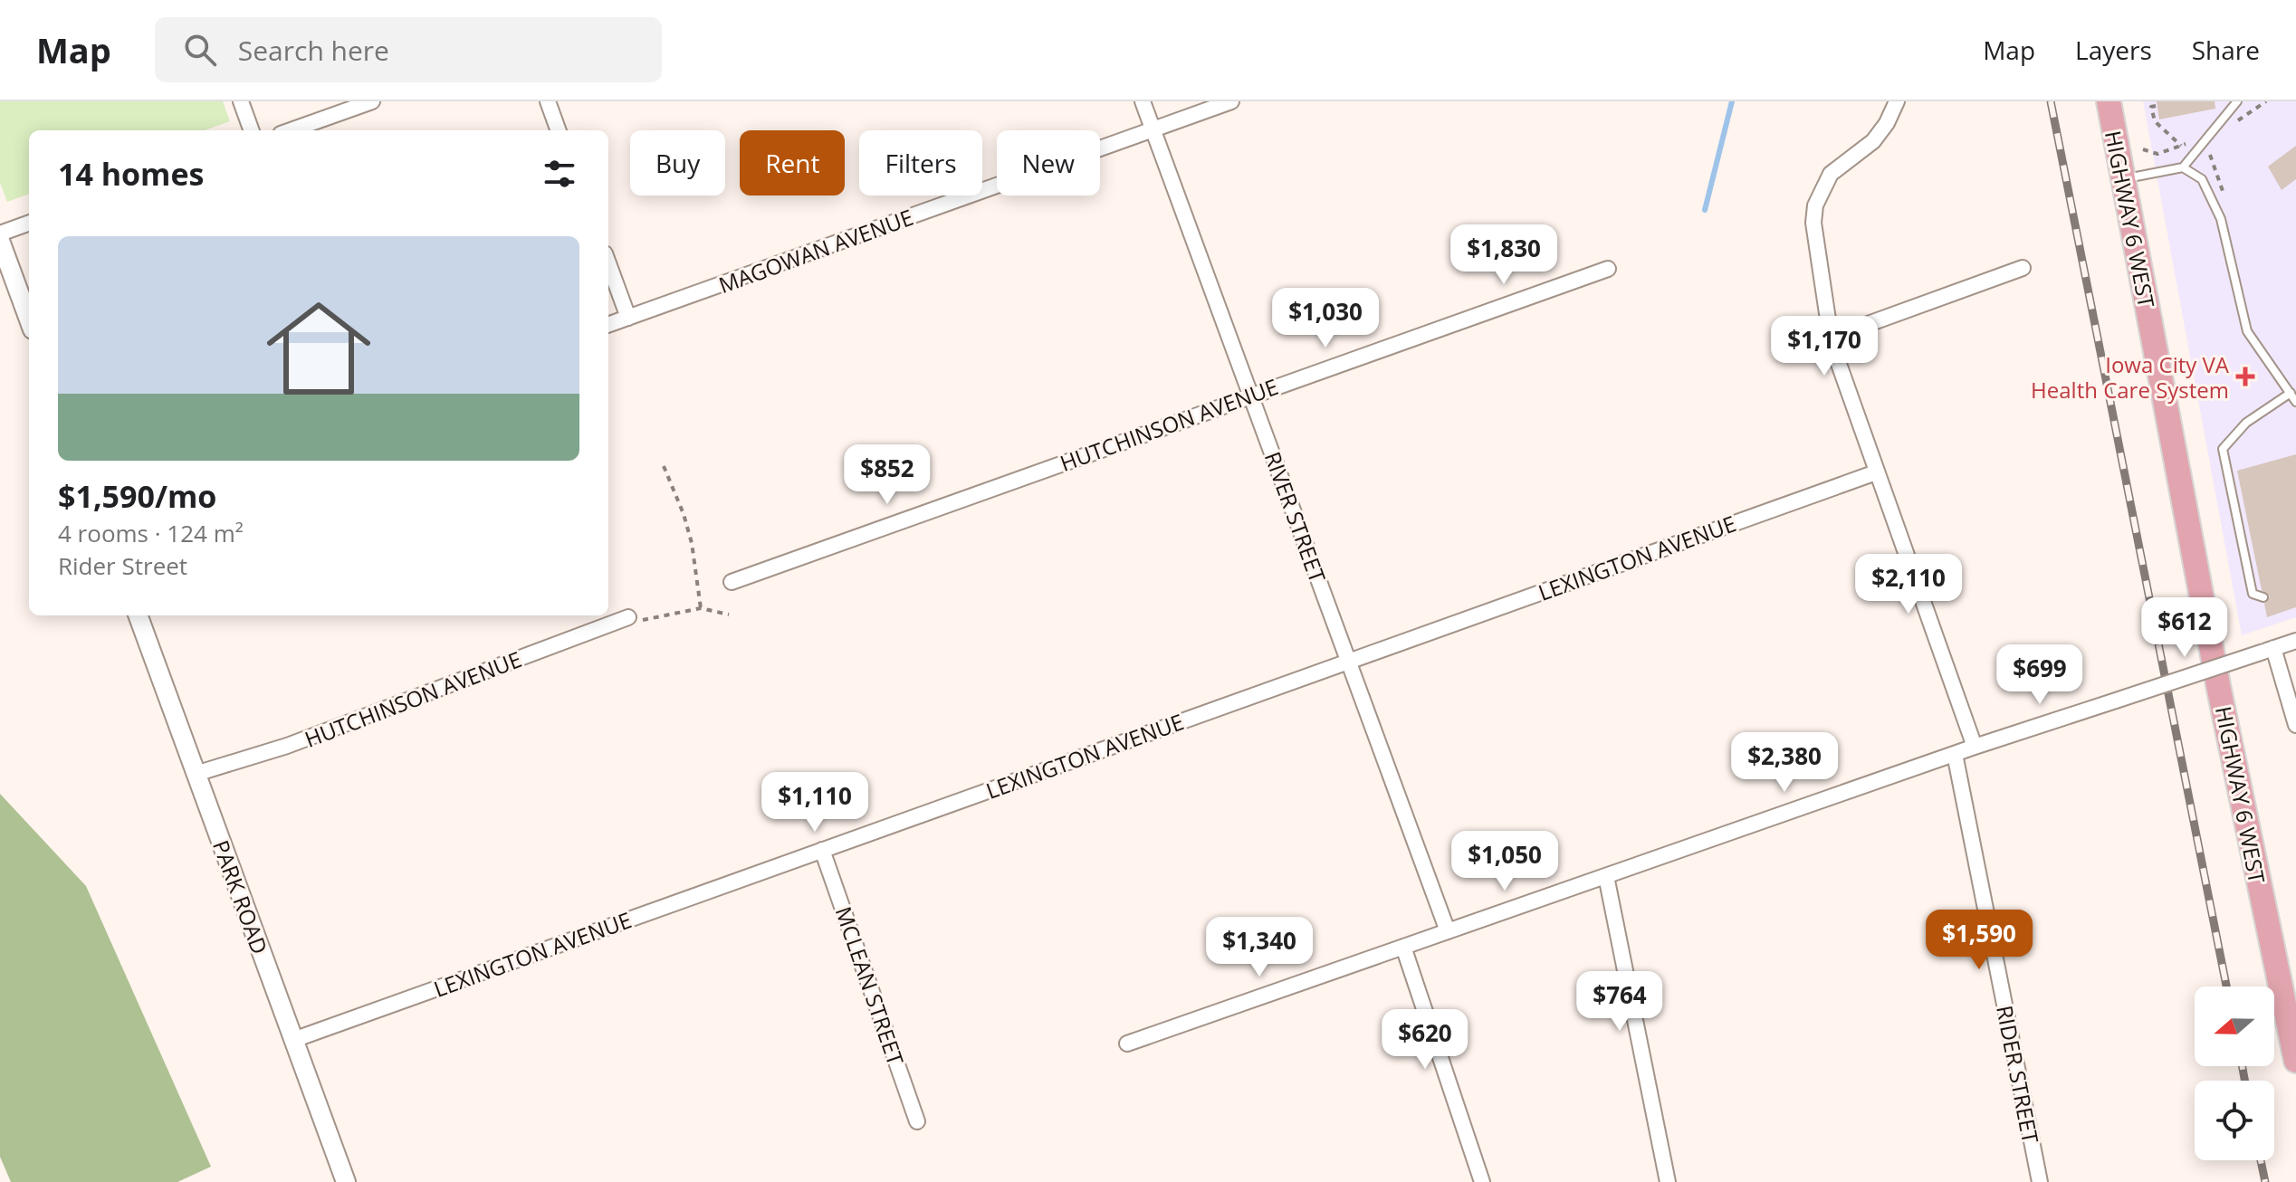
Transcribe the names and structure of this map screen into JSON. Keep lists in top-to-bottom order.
{
  "streets": {
    "main road": ["HIGHWAY 6 WEST"],
    "street": [
      "MAGOWAN AVENUE",
      "HUTCHINSON AVENUE",
      "RIVER STREET",
      "LEXINGTON AVENUE",
      "PARK ROAD",
      "MCLEAN STREET",
      "RIDER STREET"
    ]
  },
  "crossings": [
    ["MAGOWAN AVENUE", "RIVER STREET"],
    ["HUTCHINSON AVENUE", "RIVER STREET"],
    ["HUTCHINSON AVENUE", "PARK ROAD"],
    ["RIVER STREET", "LEXINGTON AVENUE"],
    ["LEXINGTON AVENUE", "PARK ROAD"],
    ["LEXINGTON AVENUE", "MCLEAN STREET"]
  ],
  "places": {
    "health": ["Iowa City VA Health Care System"]
  },
  "north": "left",
  "page": {
    "header": "Map",
    "search": "Search here",
    "nav": ["Map", "Layers", "Share"],
    "chip": [
      "Buy",
      "Rent",
      "Filters",
      "New"
    ],
    "heading": "14 homes",
    "list": [
      {
        "name": "$1,590/mo",
        "note": "4 rooms · 124 m² · Rider Street"
      }
    ],
    "price": [
      "$1,830",
      "$1,030",
      "$1,170",
      "$852",
      "$2,110",
      "$612",
      "$699",
      "$2,380",
      "$1,110",
      "$1,050",
      "$1,590",
      "$1,340",
      "$764",
      "$620"
    ]
  }
}
